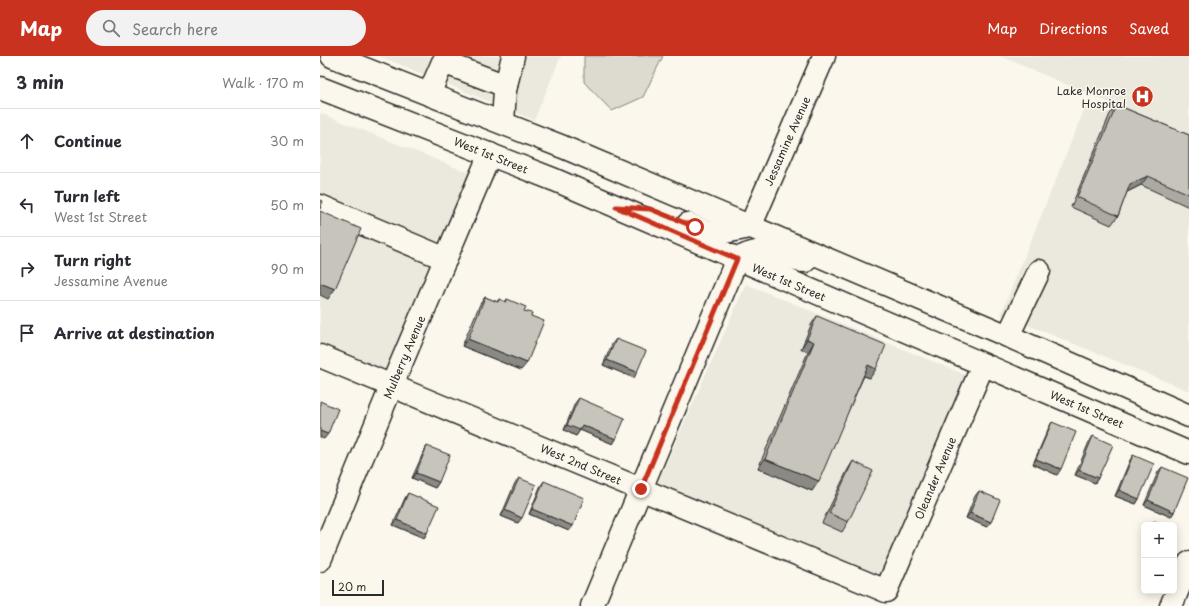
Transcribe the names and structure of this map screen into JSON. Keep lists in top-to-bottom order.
{
  "streets": {
    "main road": [
      "Jessamine Avenue",
      "West 1st Street",
      "Mulberry Avenue",
      "West 2nd Street",
      "Oleander Avenue"
    ]
  },
  "crossings": [
    ["West 1st Street", "Mulberry Avenue"],
    ["West 1st Street", "Oleander Avenue"],
    ["Mulberry Avenue", "West 2nd Street"],
    ["West 2nd Street", "Oleander Avenue"]
  ],
  "places": {
    "hospital": ["Lake Monroe Hospital"]
  },
  "scale_bar": "20 m",
  "page": {
    "header": "Map",
    "search": "Search here",
    "nav": ["Map", "Directions", "Saved"],
    "heading": ["3 min", "Walk · 170 m"],
    "list": [
      ["Continue", "30 m"],
      ["Turn left", "West 1st Street", "50 m"],
      ["Turn right", "Jessamine Avenue", "90 m"],
      "Arrive at destination"
    ],
    "map_buttons": ["+", "−"],
    "scale": "20 m"
  }
}
